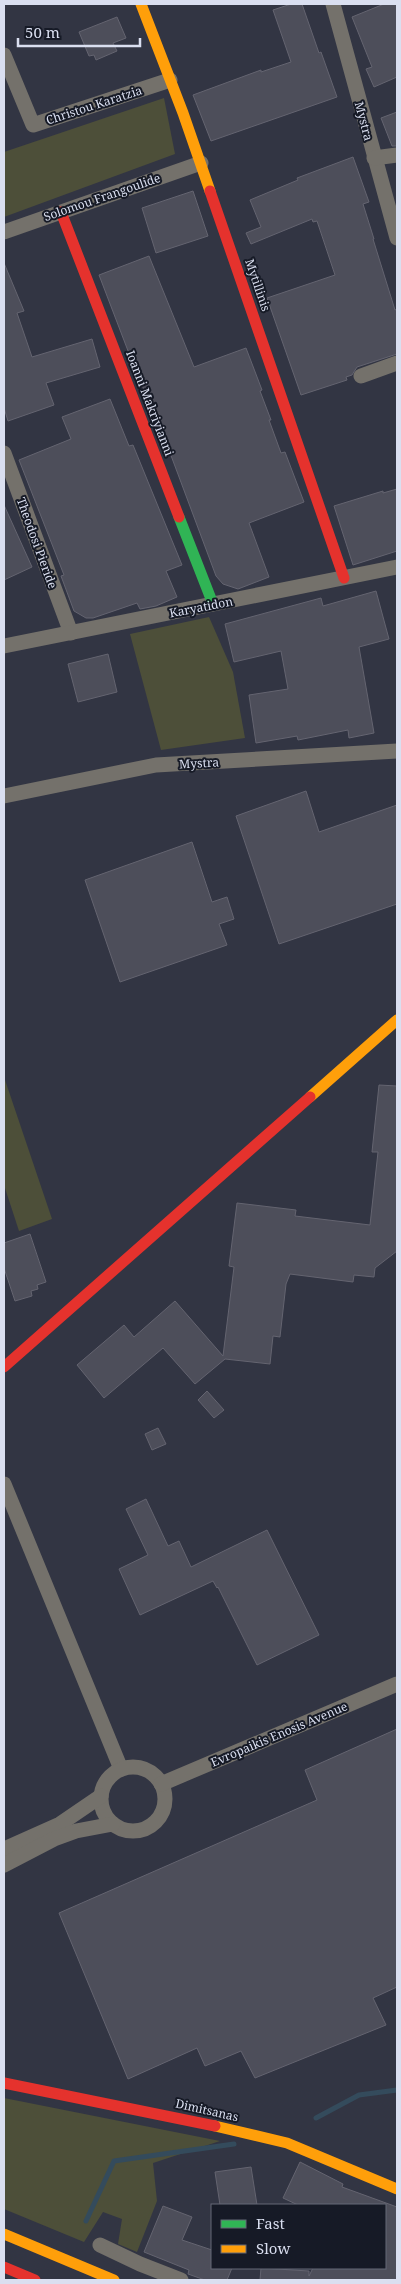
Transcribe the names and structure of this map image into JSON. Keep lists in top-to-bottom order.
{
  "streets": {
    "main road": ["Mytillinis", "Ioanni Makriyianni", "Dimitsanas"],
    "street": [
      "Christou Karatzia",
      "Mystra",
      "Solomou Frangoulide",
      "Theodosi Pieride",
      "Karyatidon",
      "Evropaikis Enosis Avenue"
    ]
  },
  "crossings": [
    ["Christou Karatzia", "Mytillinis"],
    ["Solomou Frangoulide", "Mytillinis"],
    ["Solomou Frangoulide", "Ioanni Makriyianni"],
    ["Mytillinis", "Karyatidon"],
    ["Ioanni Makriyianni", "Karyatidon"],
    ["Theodosi Pieride", "Karyatidon"]
  ],
  "legend": ["Fast", "Slow"],
  "scale_bar": "50 m"
}
